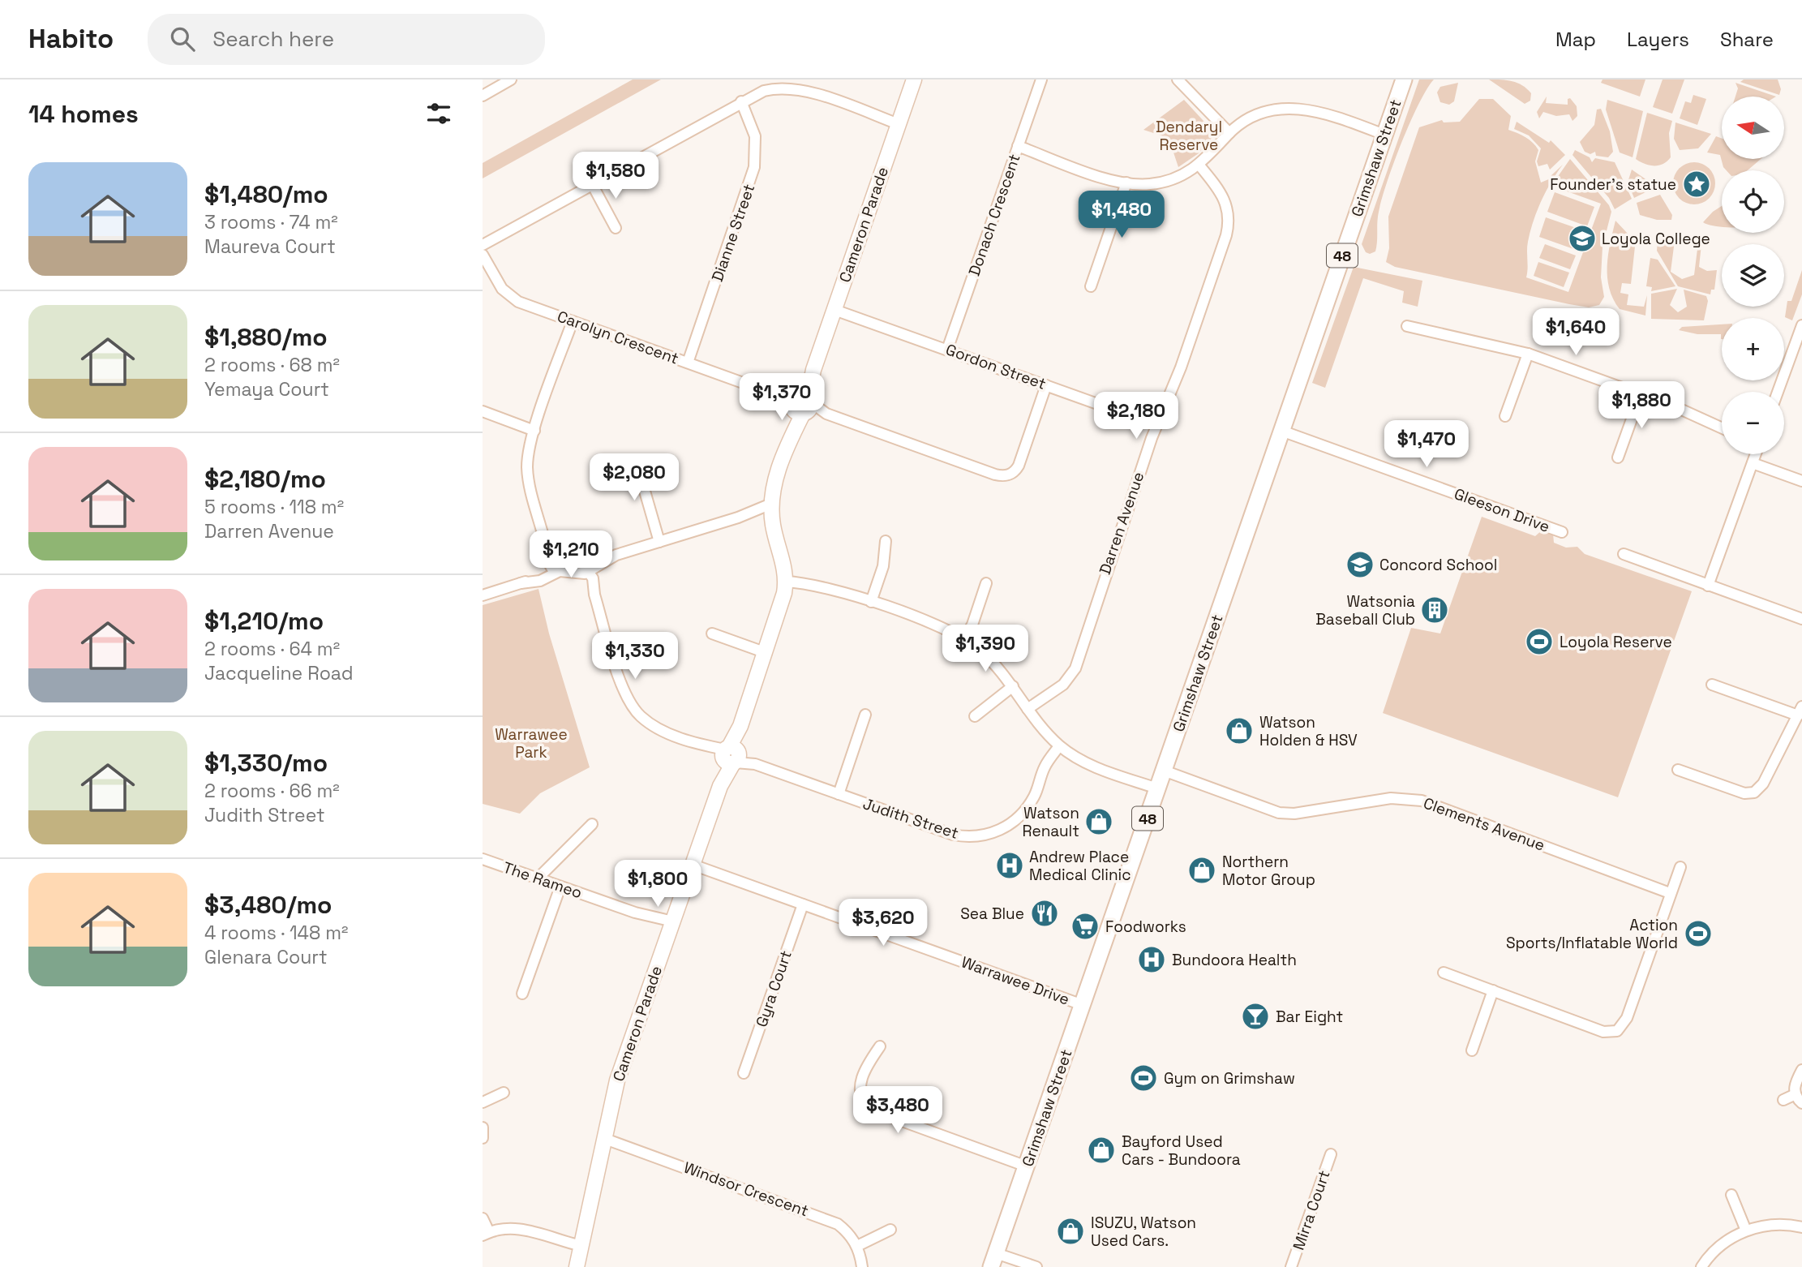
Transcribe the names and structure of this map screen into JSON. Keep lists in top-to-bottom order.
{
  "streets": {
    "main road": ["Grimshaw Street", "48"],
    "street": [
      "Donach Crescent",
      "Cameron Parade",
      "Dianne Street",
      "Carolyn Crescent",
      "Gordon Street",
      "Gleeson Drive",
      "Darren Avenue",
      "Judith Street",
      "Clements Avenue",
      "The Rameo",
      "Warrawee Drive",
      "Gyra Court",
      "Windsor Crescent",
      "Mirra Court"
    ]
  },
  "crossings": [
    ["Grimshaw Street", "Gleeson Drive"],
    ["Grimshaw Street", "Clements Avenue"],
    ["Grimshaw Street", "Warrawee Drive"],
    ["Donach Crescent", "Gordon Street"],
    ["Cameron Parade", "Carolyn Crescent"],
    ["Cameron Parade", "Gordon Street"],
    ["Cameron Parade", "Judith Street"],
    ["Cameron Parade", "The Rameo"],
    ["Cameron Parade", "Warrawee Drive"],
    ["Cameron Parade", "Windsor Crescent"],
    ["Dianne Street", "Carolyn Crescent"],
    ["Carolyn Crescent", "Gordon Street"],
    ["Gordon Street", "Darren Avenue"],
    ["Warrawee Drive", "Gyra Court"]
  ],
  "parks": ["Dendaryl Reserve", "Warrawee Park"],
  "places": {
    "place": ["Founder's statue"],
    "school or university": ["Loyola College", "Concord School"],
    "building": ["Watsonia Baseball Club"],
    "sports": ["Loyola Reserve", "Action Sports/Inflatable World", "Gym on Grimshaw"],
    "shop": [
      "Watson Holden & HSV",
      "Watson Renault",
      "Northern Motor Group",
      "Bayford Used Cars - Bundoora",
      "ISUZU, Watson Used Cars."
    ],
    "hospital": ["Andrew Place Medical Clinic", "Bundoora Health"],
    "restaurant": ["Sea Blue"],
    "supermarket": ["Foodworks"],
    "bar": ["Bar Eight"]
  },
  "north": "left",
  "page": {
    "header": "Habito",
    "search": "Search here",
    "nav": ["Map", "Layers", "Share"],
    "heading": "14 homes",
    "map_buttons": ["+", "−"],
    "list": [
      {
        "name": "$1,480/mo",
        "note": "3 rooms · 74 m² · Maureva Court"
      },
      {
        "name": "$1,880/mo",
        "note": "2 rooms · 68 m² · Yemaya Court"
      },
      {
        "name": "$2,180/mo",
        "note": "5 rooms · 118 m² · Darren Avenue"
      },
      {
        "name": "$1,210/mo",
        "note": "2 rooms · 64 m² · Jacqueline Road"
      },
      {
        "name": "$1,330/mo",
        "note": "2 rooms · 66 m² · Judith Street"
      },
      {
        "name": "$3,480/mo",
        "note": "4 rooms · 148 m² · Glenara Court"
      }
    ],
    "price": [
      "$1,580",
      "$1,480",
      "$1,640",
      "$1,370",
      "$1,880",
      "$2,180",
      "$1,470",
      "$2,080",
      "$1,210",
      "$1,390",
      "$1,330",
      "$1,800",
      "$3,620",
      "$3,480"
    ]
  }
}
